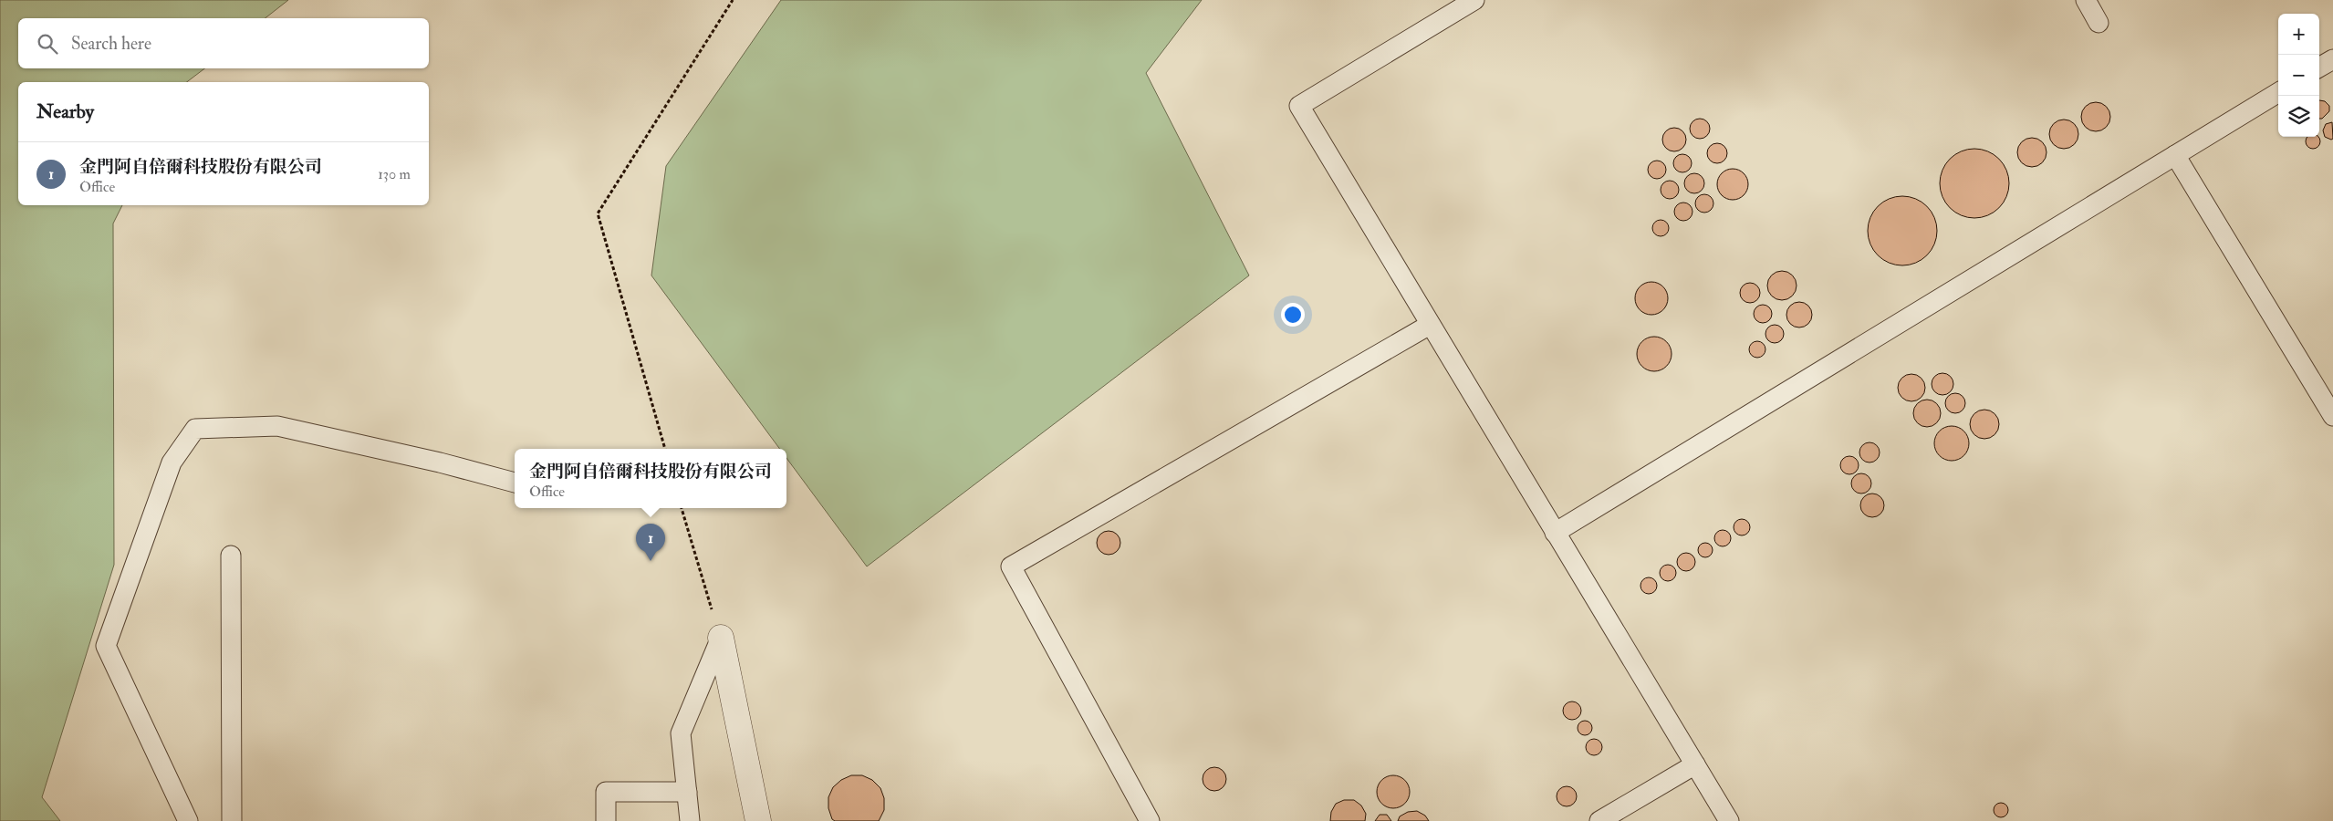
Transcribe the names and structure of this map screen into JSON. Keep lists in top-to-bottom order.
{
  "page": {
    "map_buttons": ["+", "−"],
    "search": "Search here",
    "heading": "Nearby",
    "list": [
      {
        "mark": "1",
        "name": "金門阿自倍爾科技股份有限公司",
        "note": "Office",
        "value": "130 m"
      }
    ],
    "popup": ["金門阿自倍爾科技股份有限公司", "Office"],
    "pins": "1"
  }
}
